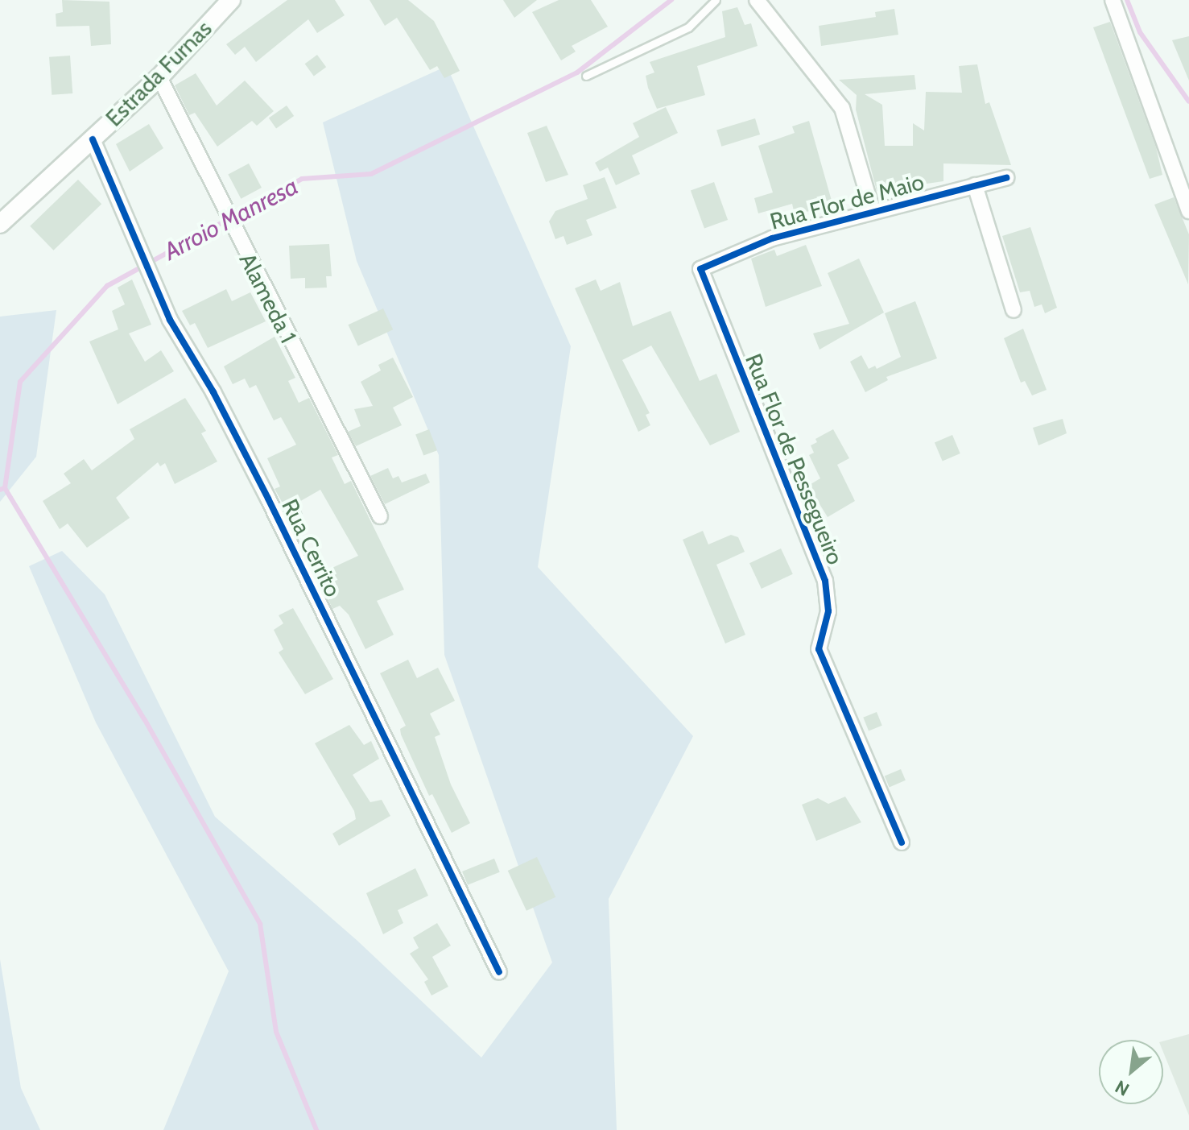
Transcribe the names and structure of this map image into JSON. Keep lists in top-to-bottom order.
{
  "streets": {
    "street": [
      "Estrada Furnas",
      "Rua Flor de Maio",
      "Alameda 1",
      "Rua Flor de Pessegueiro",
      "Rua Cerrito"
    ]
  },
  "crossings": [
    ["Estrada Furnas", "Alameda 1"],
    ["Estrada Furnas", "Rua Cerrito"],
    ["Rua Flor de Maio", "Rua Flor de Pessegueiro"]
  ],
  "water": ["Arroio Manresa"],
  "north": "bottom left"
}
